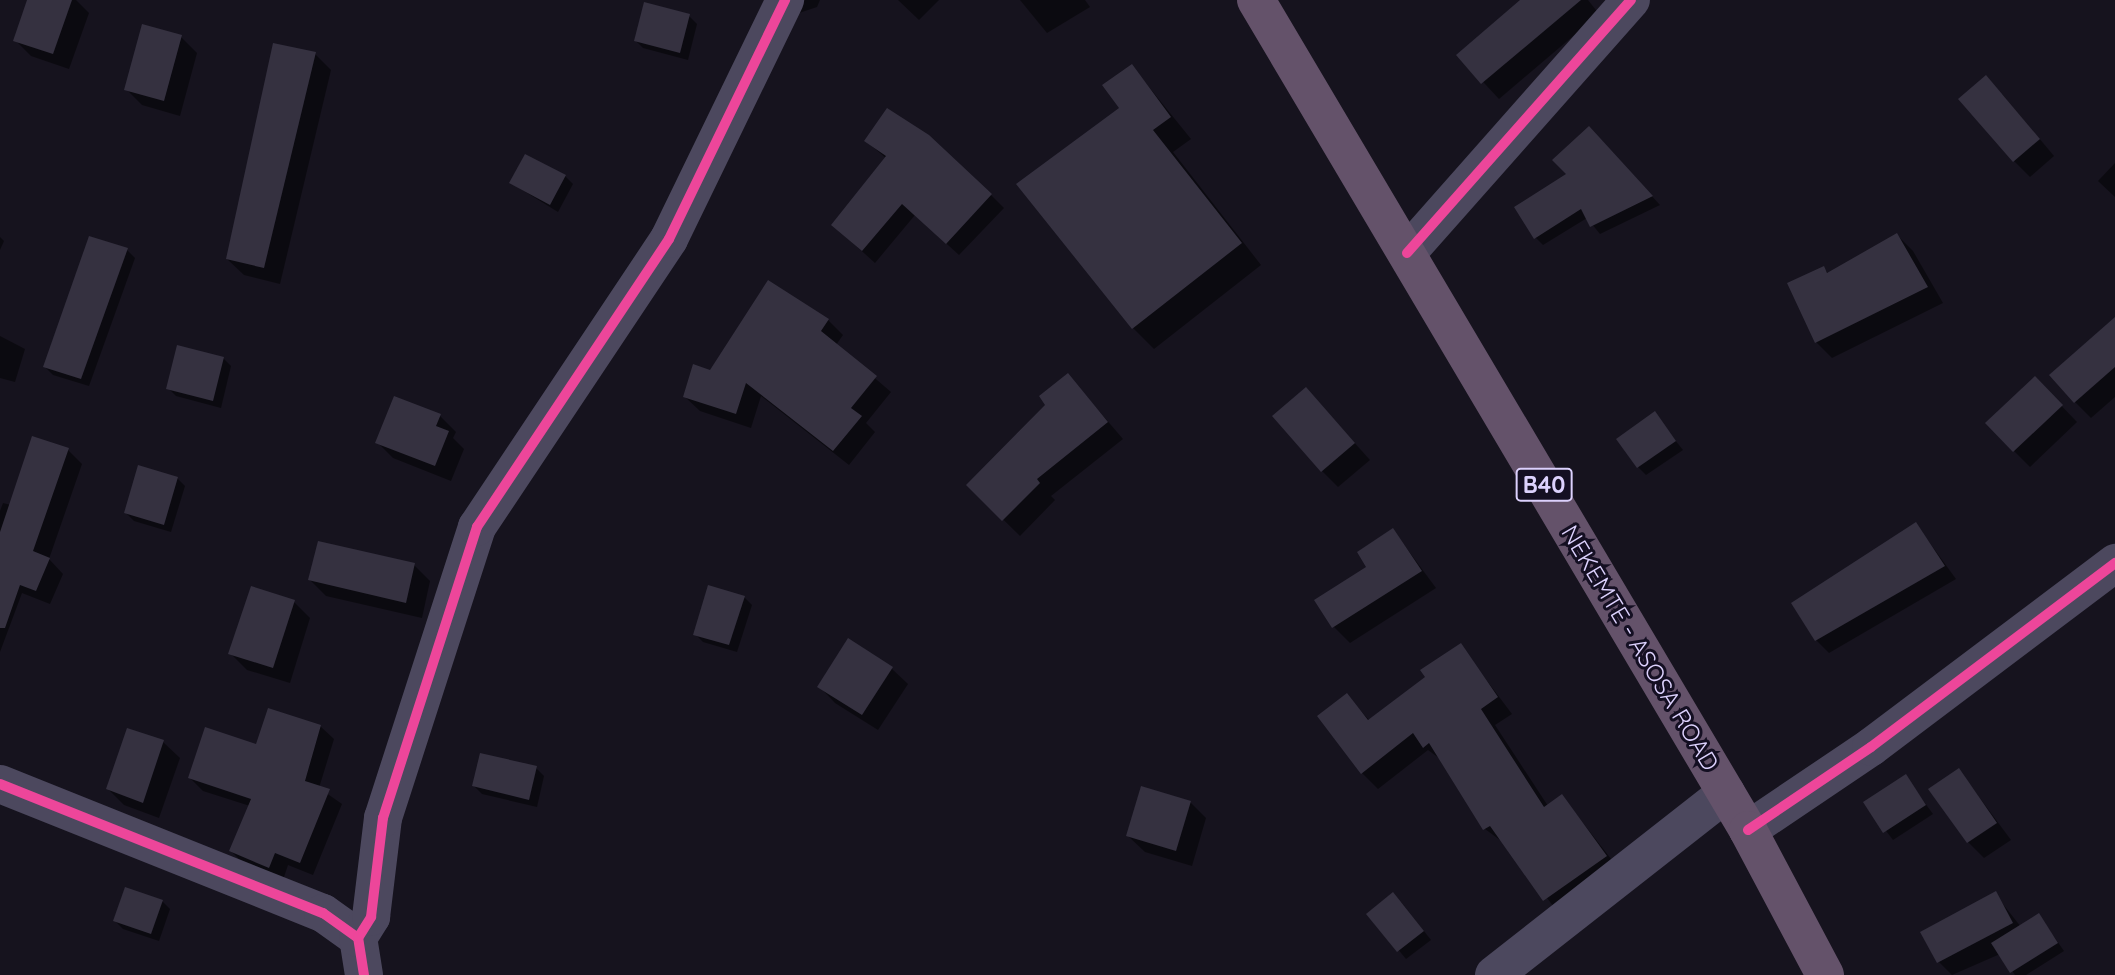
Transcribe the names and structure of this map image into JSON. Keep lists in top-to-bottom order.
{
  "streets": {
    "highway": ["B40", "NEKEMTE - ASOSA ROAD"]
  }
}
